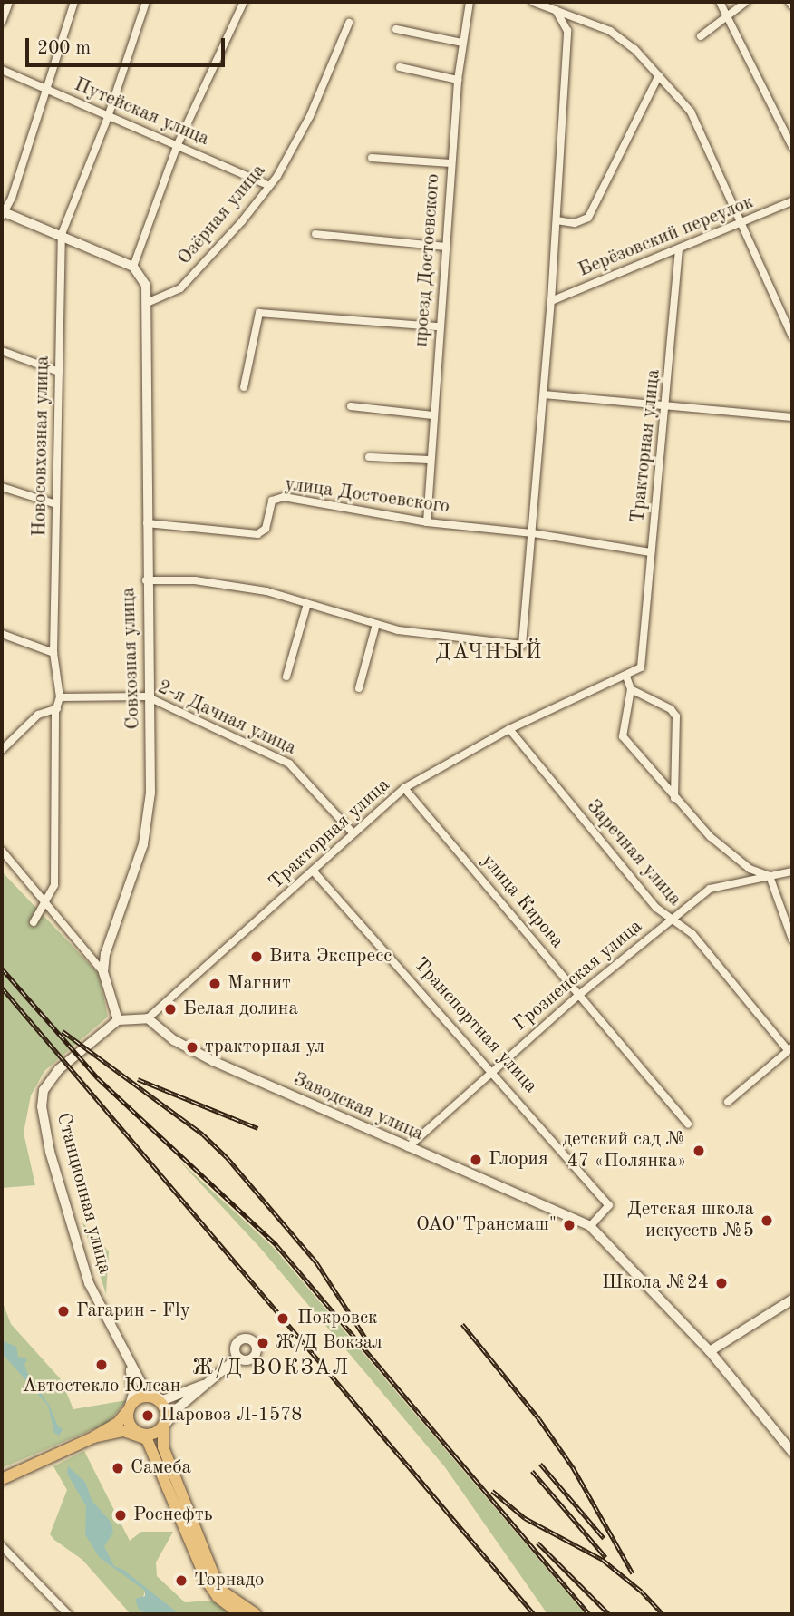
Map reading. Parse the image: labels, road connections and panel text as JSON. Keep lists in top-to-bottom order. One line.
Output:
{"streets":{"street":["Путейская улица","Озёрная улица","Берёзовский переулок","проезд Достоевского","Новосовхозная улица","Тракторная улица","улица Достоевского","Совхозная улица","2-я Дачная улица","Заречная улица","улица Кирова","Грозненская улица","Транспортная улица","Заводская улица","Станционная улица"]},"crossings":[["Путейская улица","Озёрная улица"],["Путейская улица","Новосовхозная улица"],["Озёрная улица","Совхозная улица"],["Берёзовский переулок","Тракторная улица"],["проезд Достоевского","улица Достоевского"],["Новосовхозная улица","2-я Дачная улица"],["Тракторная улица","улица Достоевского"],["Тракторная улица","2-я Дачная улица"],["Тракторная улица","Заречная улица"],["Тракторная улица","улица Кирова"],["Тракторная улица","Транспортная улица"],["Тракторная улица","Заводская улица"],["улица Достоевского","Совхозная улица"],["Совхозная улица","2-я Дачная улица"],["Заречная улица","Грозненская улица"],["улица Кирова","Грозненская улица"],["Грозненская улица","Транспортная улица"],["Грозненская улица","Заводская улица"],["Транспортная улица","Заводская улица"]],"districts":["ДАЧНЫЙ","Ж/Д ВОКЗАЛ"],"places":["Вита Экспресс","Магнит","Белая долина","тракторная ул","детский сад № 47 «Полянка»","Глория","Детская школа искусств №5","ОАО\"Трансмаш\"","Школа №24","Гагарин - Fly","Покровск","Ж/Д Вокзал","Автостекло Юлсан","Паровоз Л-1578","Самеба","Роснефть","Торнадо"],"scale_bar":"200 m"}
